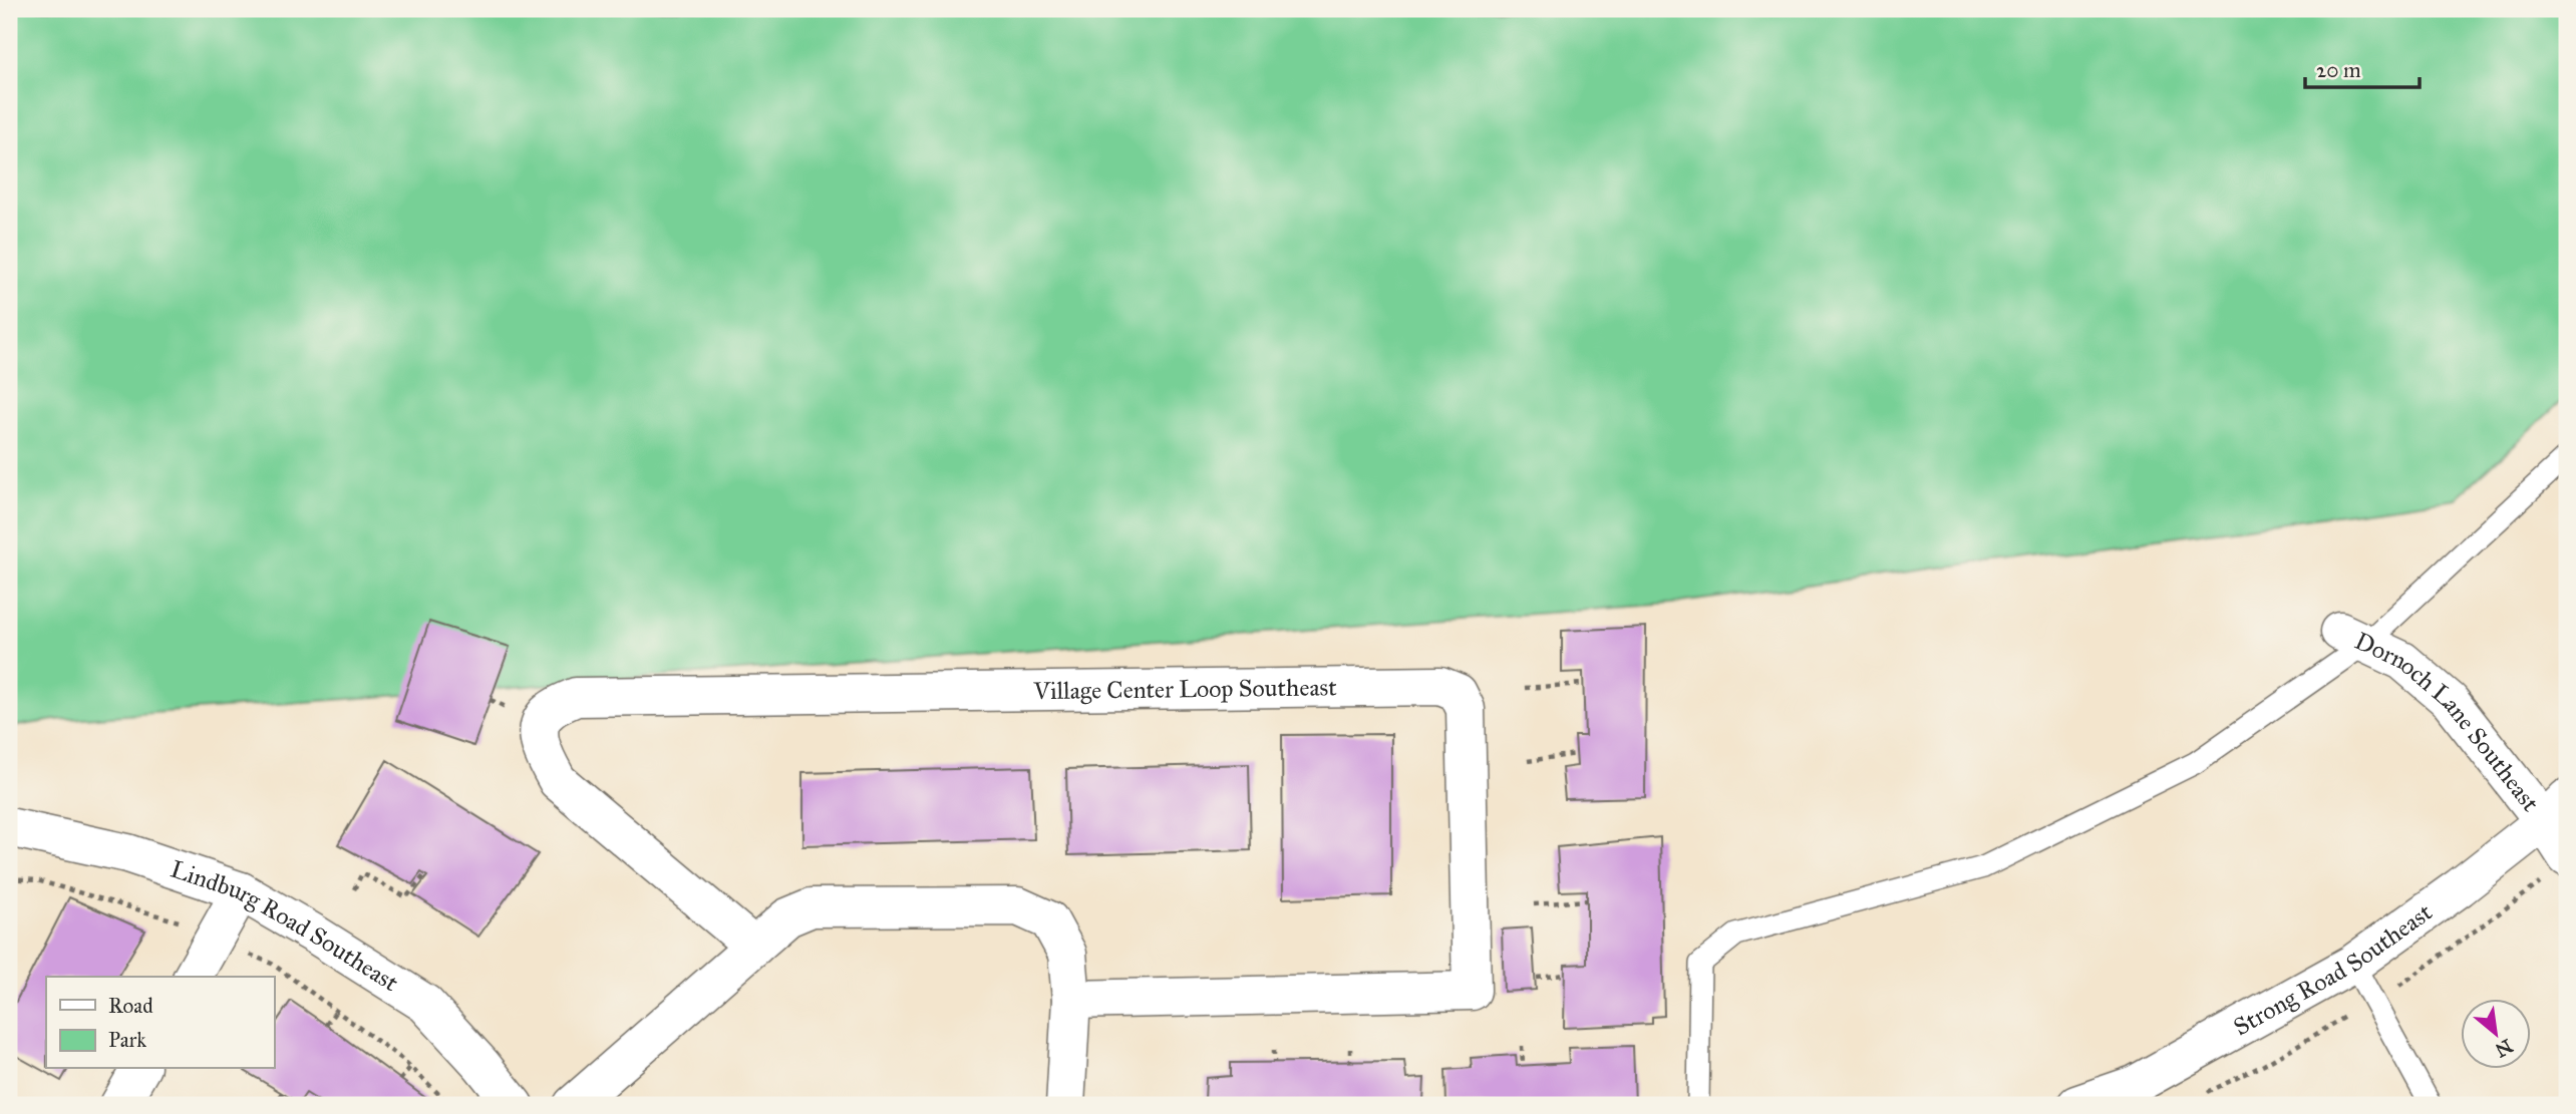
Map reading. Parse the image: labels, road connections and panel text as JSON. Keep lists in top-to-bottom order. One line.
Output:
{"streets":{"street":["Village Center Loop Southeast","Dornoch Lane Southeast","Lindburg Road Southeast","Strong Road Southeast"]},"crossings":[["Dornoch Lane Southeast","Strong Road Southeast"]],"legend":["Road","Park"],"scale_bar":"20 m","north":"bottom right"}
